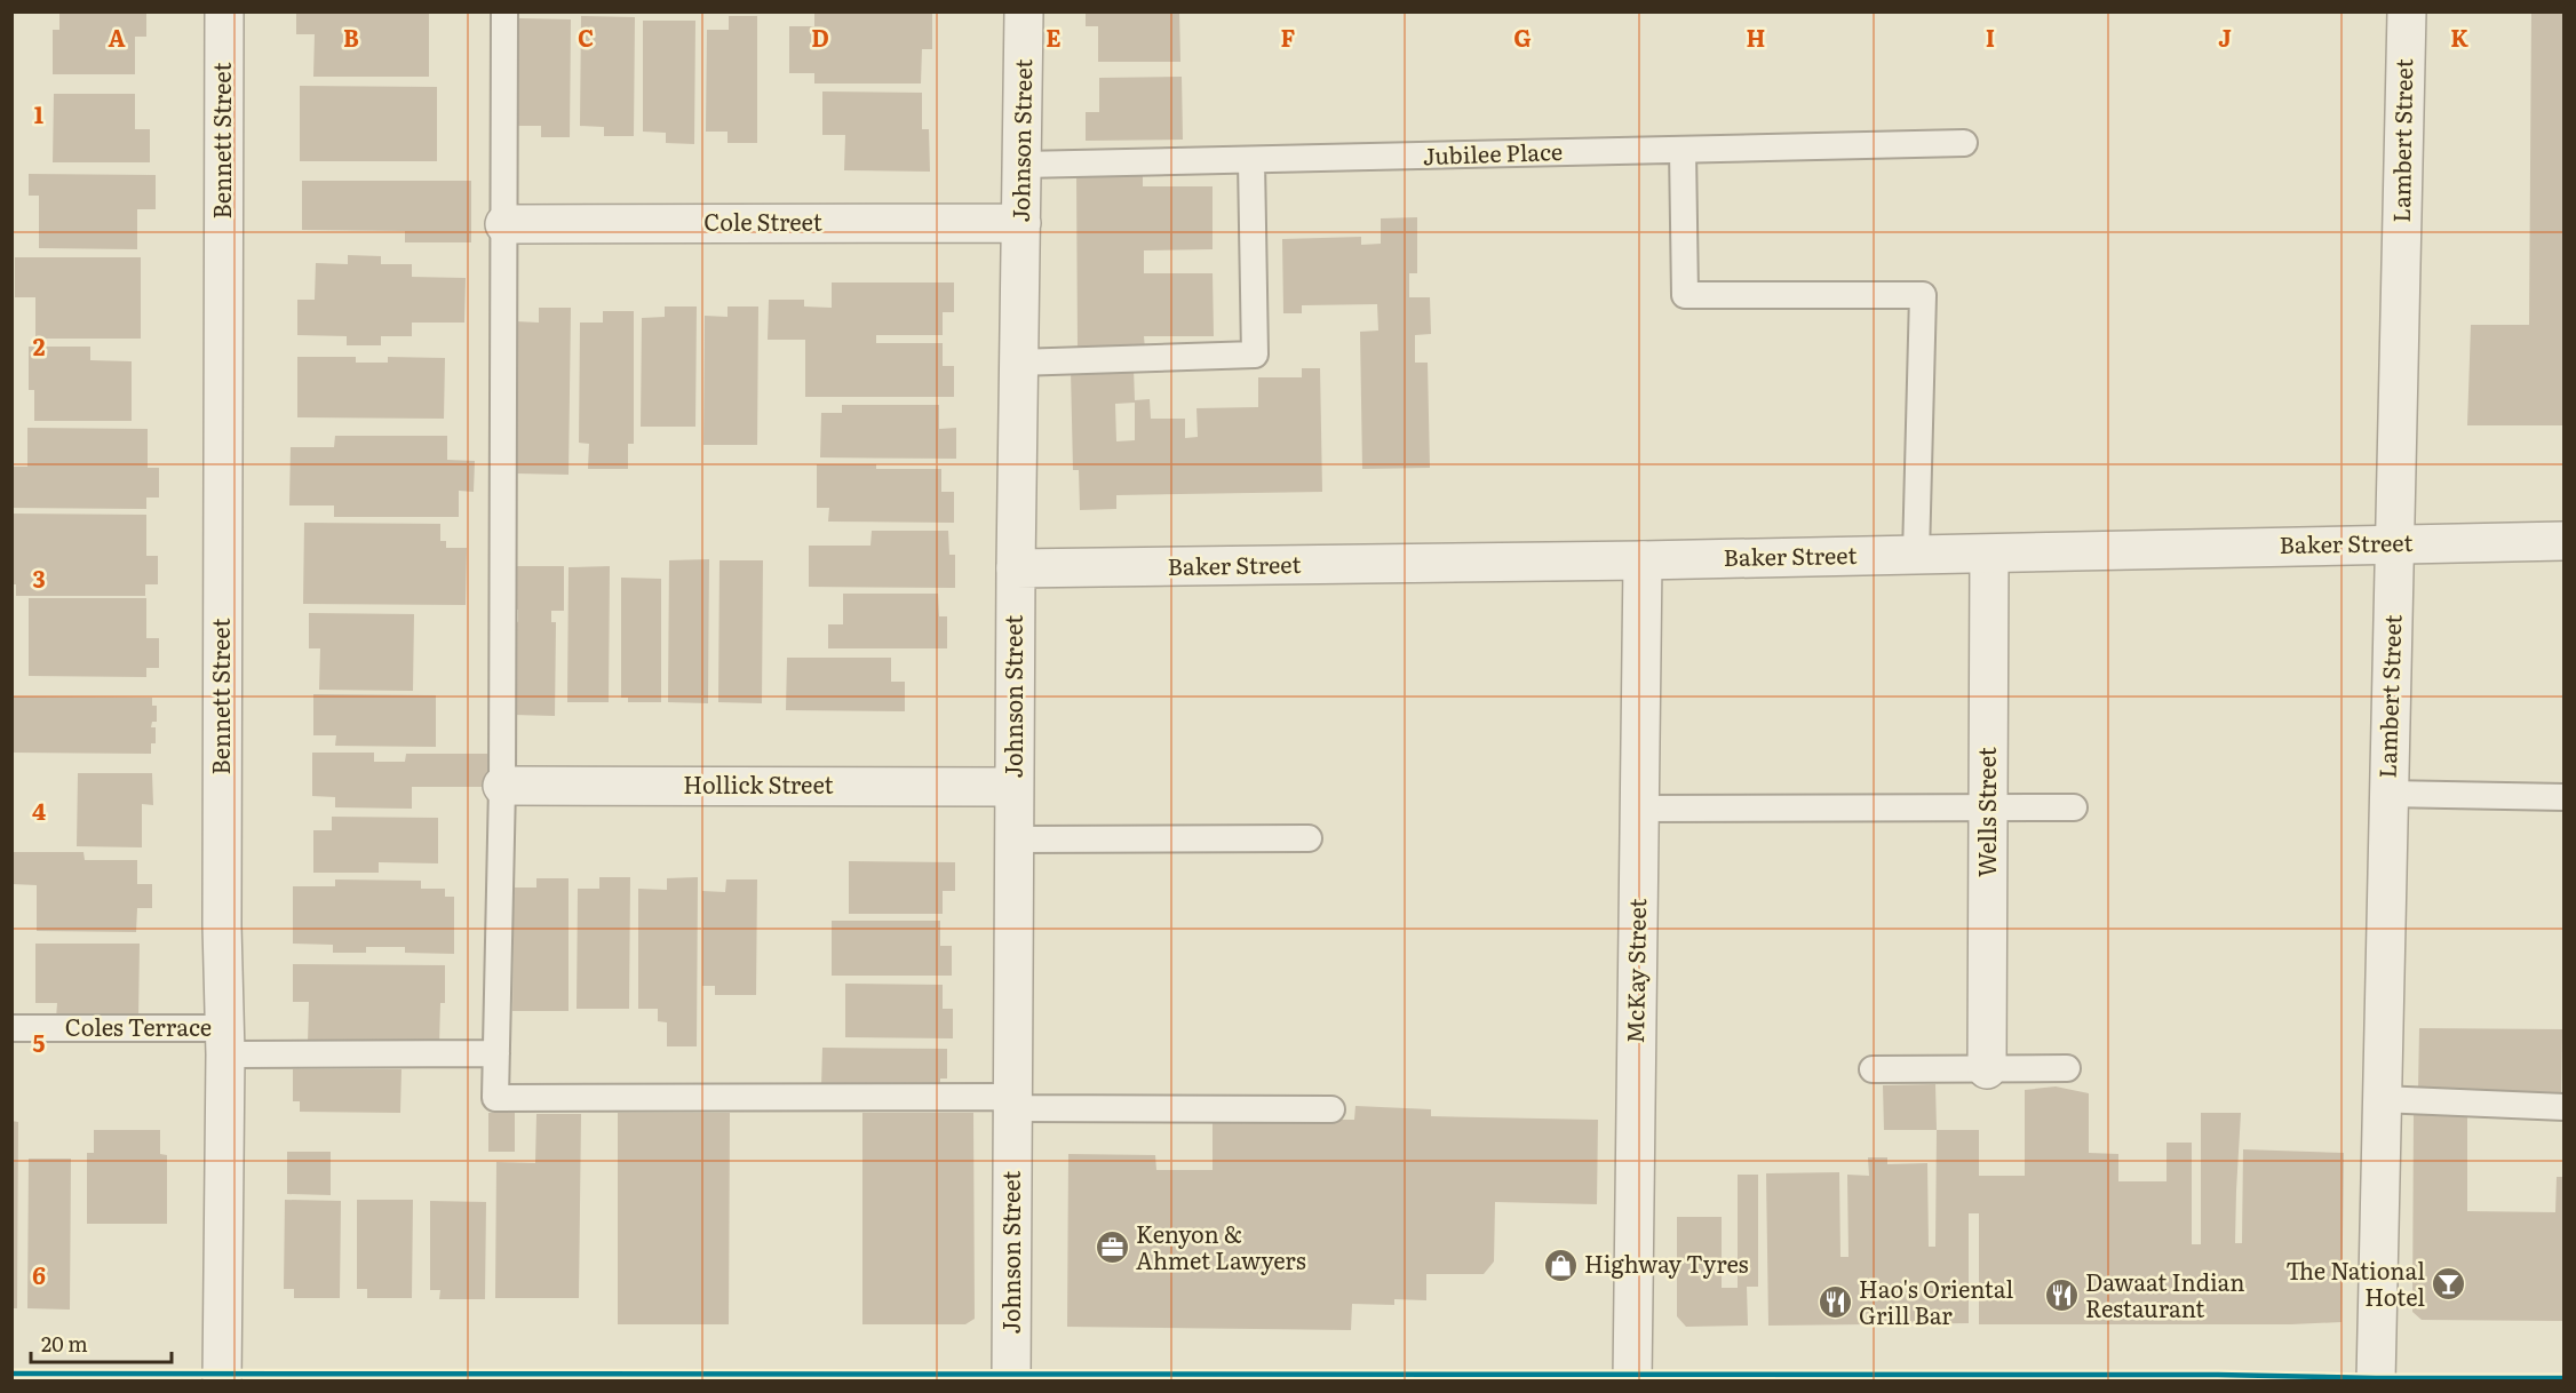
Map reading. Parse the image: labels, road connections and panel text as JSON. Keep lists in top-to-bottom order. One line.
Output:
{"streets":{"street":["Bennett Street","Johnson Street","Lambert Street","Cole Street","Baker Street","Hollick Street","Wells Street","McKay Street"],"lane":["Jubilee Place","Coles Terrace"]},"crossings":[["Bennett Street","Coles Terrace"],["Johnson Street","Jubilee Place"],["Johnson Street","Cole Street"],["Johnson Street","Baker Street"],["Johnson Street","Hollick Street"],["Lambert Street","Baker Street"],["Baker Street","Wells Street"],["Baker Street","McKay Street"]],"places":{"office":["Kenyon & Ahmet Lawyers"],"shop":["Highway Tyres"],"bar":["The National Hotel"],"restaurant":["Dawaat Indian Restaurant","Hao's Oriental Grill Bar"]},"scale_bar":"20 m","grid":{"columns":["A","B","C","D","E","F","G","H","I","J","K"],"rows":["1","2","3","4","5","6"]}}
